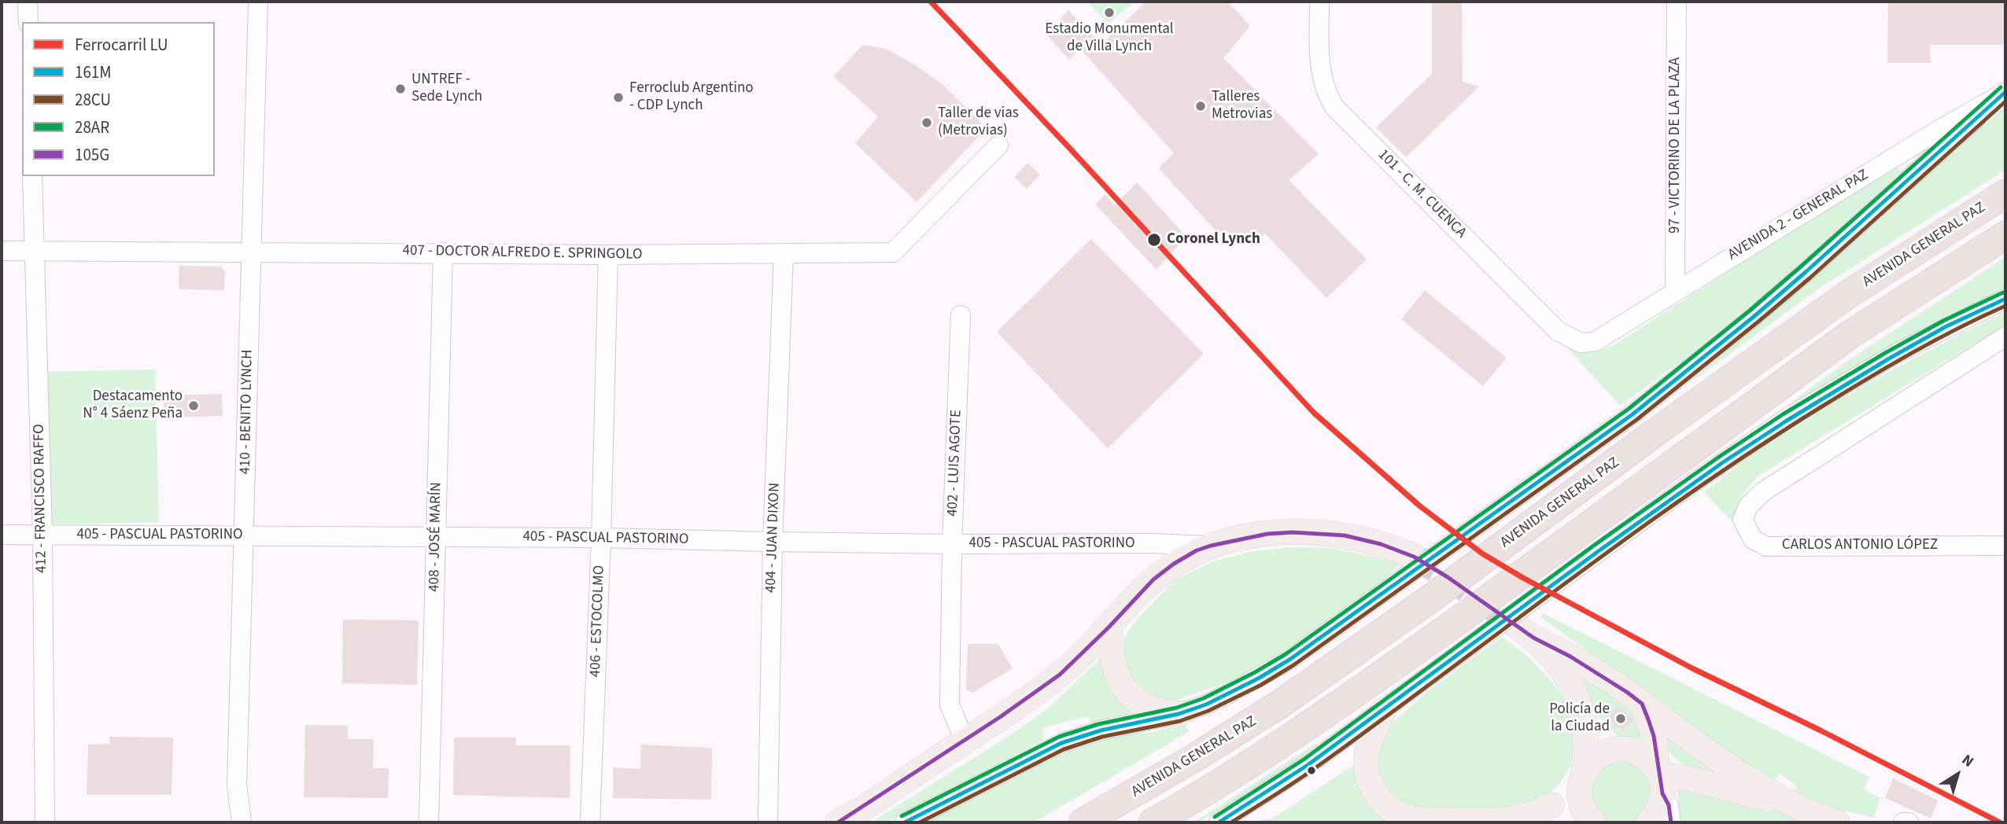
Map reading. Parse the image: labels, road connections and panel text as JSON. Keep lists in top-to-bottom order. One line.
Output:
{"streets":{"highway":["AVENIDA GENERAL PAZ"],"street":["97 - VICTORINO DE LA PLAZA","101 - C. M. CUENCA","AVENIDA 2 - GENERAL PAZ","407 - DOCTOR ALFREDO E. SPRINGOLO","410 - BENITO LYNCH","402 - LUIS AGOTE","412 - FRANCISCO RAFFO","405 - PASCUAL PASTORINO","408 - JOSÉ MARÍN","404 - JUAN DIXON","CARLOS ANTONIO LÓPEZ","406 - ESTOCOLMO"]},"crossings":[["97 - VICTORINO DE LA PLAZA","AVENIDA 2 - GENERAL PAZ"],["101 - C. M. CUENCA","AVENIDA 2 - GENERAL PAZ"],["AVENIDA 2 - GENERAL PAZ","AVENIDA GENERAL PAZ"],["407 - DOCTOR ALFREDO E. SPRINGOLO","410 - BENITO LYNCH"],["407 - DOCTOR ALFREDO E. SPRINGOLO","412 - FRANCISCO RAFFO"],["407 - DOCTOR ALFREDO E. SPRINGOLO","408 - JOSÉ MARÍN"],["407 - DOCTOR ALFREDO E. SPRINGOLO","404 - JUAN DIXON"],["407 - DOCTOR ALFREDO E. SPRINGOLO","406 - ESTOCOLMO"],["410 - BENITO LYNCH","405 - PASCUAL PASTORINO"],["402 - LUIS AGOTE","405 - PASCUAL PASTORINO"],["412 - FRANCISCO RAFFO","405 - PASCUAL PASTORINO"],["405 - PASCUAL PASTORINO","408 - JOSÉ MARÍN"],["405 - PASCUAL PASTORINO","404 - JUAN DIXON"],["405 - PASCUAL PASTORINO","406 - ESTOCOLMO"]],"places":["Estadio Monumental de Villa Lynch","UNTREF - Sede Lynch","Ferroclub Argentino - CDP Lynch","Talleres Metrovias","Taller de vias (Metrovias)","Coronel Lynch","Destacamento N° 4 Sáenz Peña","Policía de la Ciudad"],"lines":["rail line LU","transit line 28AR","transit line 161M","transit line 28CU","transit line 105G"],"legend":["Ferrocarril LU","161M","28CU","28AR","105G"],"north":"top right"}
